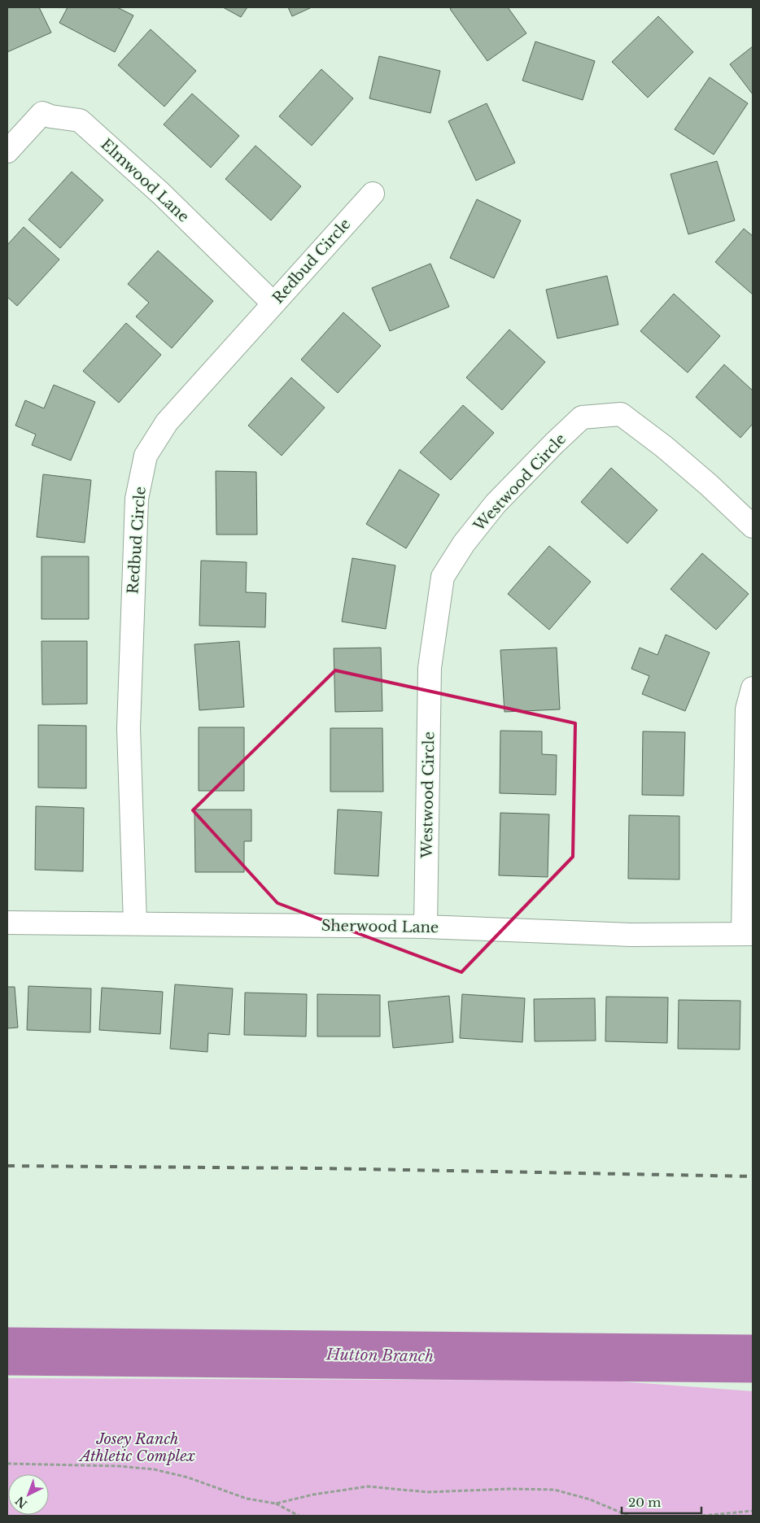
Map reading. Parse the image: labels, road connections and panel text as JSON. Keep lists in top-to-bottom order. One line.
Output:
{"streets":{"street":["Elmwood Lane","Redbud Circle","Westwood Circle","Sherwood Lane"]},"crossings":[["Elmwood Lane","Redbud Circle"],["Redbud Circle","Sherwood Lane"],["Westwood Circle","Sherwood Lane"]],"water":["Hutton Branch"],"parks":["Josey Ranch Athletic Complex"],"scale_bar":"20 m","north":"bottom left"}
